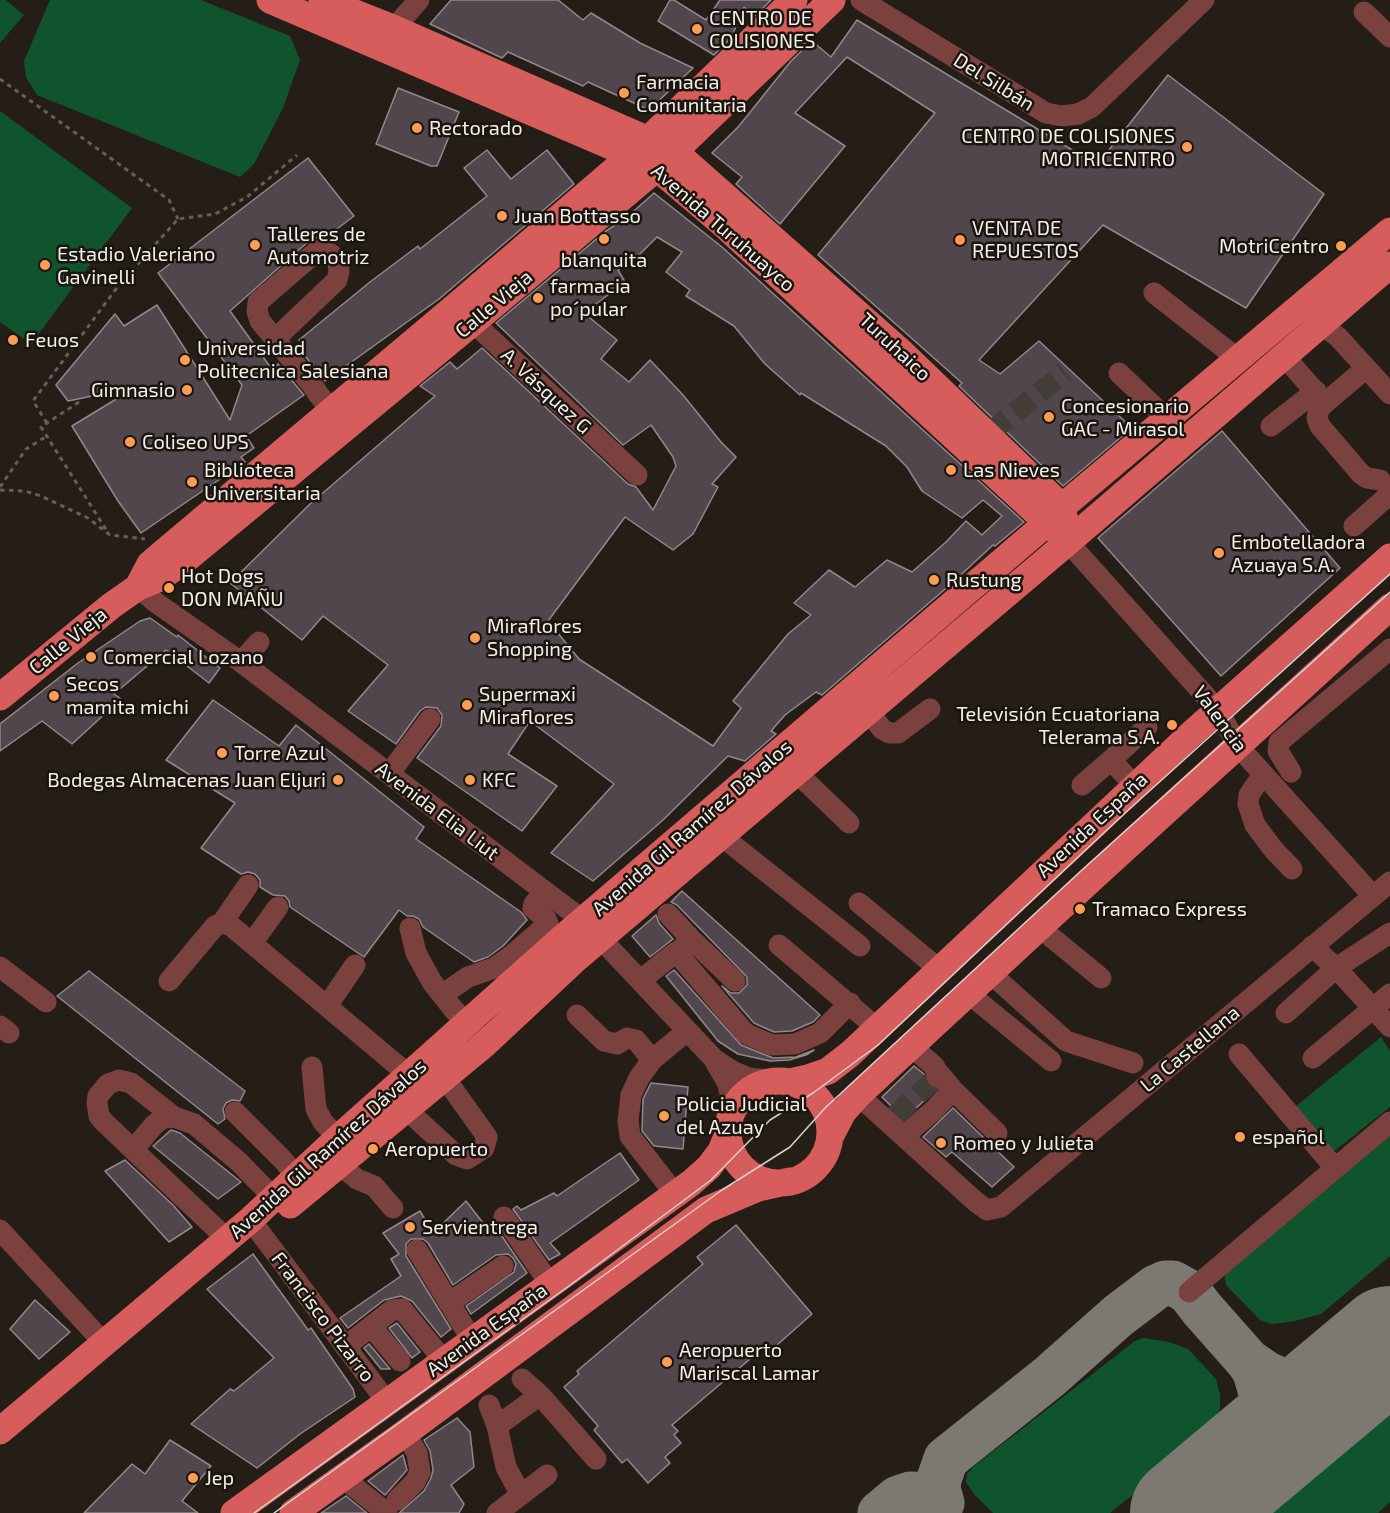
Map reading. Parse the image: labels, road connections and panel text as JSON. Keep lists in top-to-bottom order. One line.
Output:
{"streets":{"main road":["Avenida Turuhuayco","Calle Vieja","Turuhaico","Avenida España","Avenida Gil Ramírez Dávalos"],"street":["Del Silbán","A. Vásquez G","Valencia","Avenida Elia Liut","La Castellana","Francisco Pizarro"]},"crossings":[["Avenida Turuhuayco","Calle Vieja"],["Avenida Turuhuayco","Turuhaico"],["Avenida Turuhuayco","Avenida Gil Ramírez Dávalos"],["Calle Vieja","A. Vásquez G"],["Calle Vieja","Avenida Elia Liut"],["Turuhaico","Valencia"],["Turuhaico","Avenida Gil Ramírez Dávalos"],["Valencia","Avenida España"],["Valencia","Avenida Gil Ramírez Dávalos"],["Valencia","La Castellana"],["Avenida Elia Liut","Avenida España"],["Avenida Elia Liut","Avenida Gil Ramírez Dávalos"],["Avenida España","Francisco Pizarro"],["Avenida Gil Ramírez Dávalos","Francisco Pizarro"]],"places":["CENTRO DE COLISIONES","Farmacia Comunitaria","Rectorado","CENTRO DE COLISIONES MOTRICENTRO","Juan Bottasso","blanquita","VENTA DE REPUESTOS","Talleres de Automotriz","MotriCentro","Estadio Valeriano Gavinelli","farmacia po´pular","Feuos","Universidad Politecnica Salesiana","Gimnasio","Concesionario GAC - Mirasol","Coliseo UPS","Las Nieves","Biblioteca Universitaria","Embotelladora Azuaya S.A.","Rustung","Hot Dogs DON MAÑU","Miraflores Shopping","Comercial Lozano","Secos mamita michi","Supermaxi Miraflores","Televisión Ecuatoriana Telerama S.A.","Torre Azul","Bodegas Almacenas Juan Eljuri","KFC","Tramaco Express","Policia Judicial del Azuay","español","Romeo y Julieta","Aeropuerto","Servientrega","Aeropuerto Mariscal Lamar","Jep"]}
